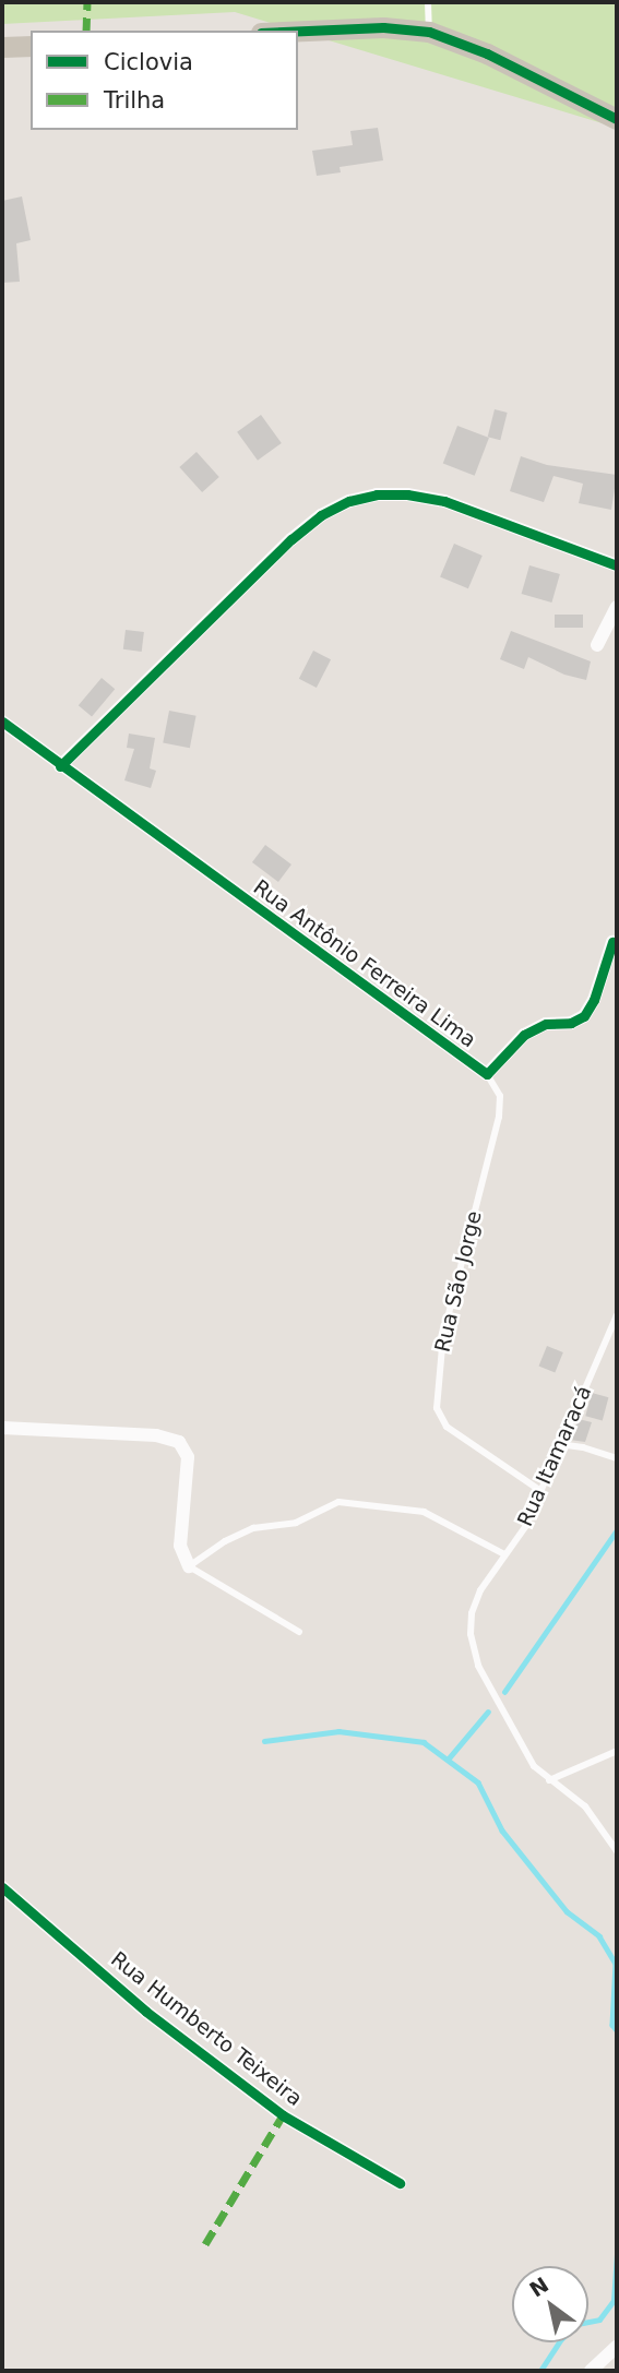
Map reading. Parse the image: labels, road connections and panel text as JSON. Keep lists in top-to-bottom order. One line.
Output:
{"streets":{"street":["Rua Antônio Ferreira Lima","Rua Humberto Teixeira"],"lane":["Rua São Jorge","Rua Itamaracá"]},"crossings":[["Rua Antônio Ferreira Lima","Rua São Jorge"],["Rua São Jorge","Rua Itamaracá"]],"legend":["Ciclovia","Trilha"],"north":"top left"}
